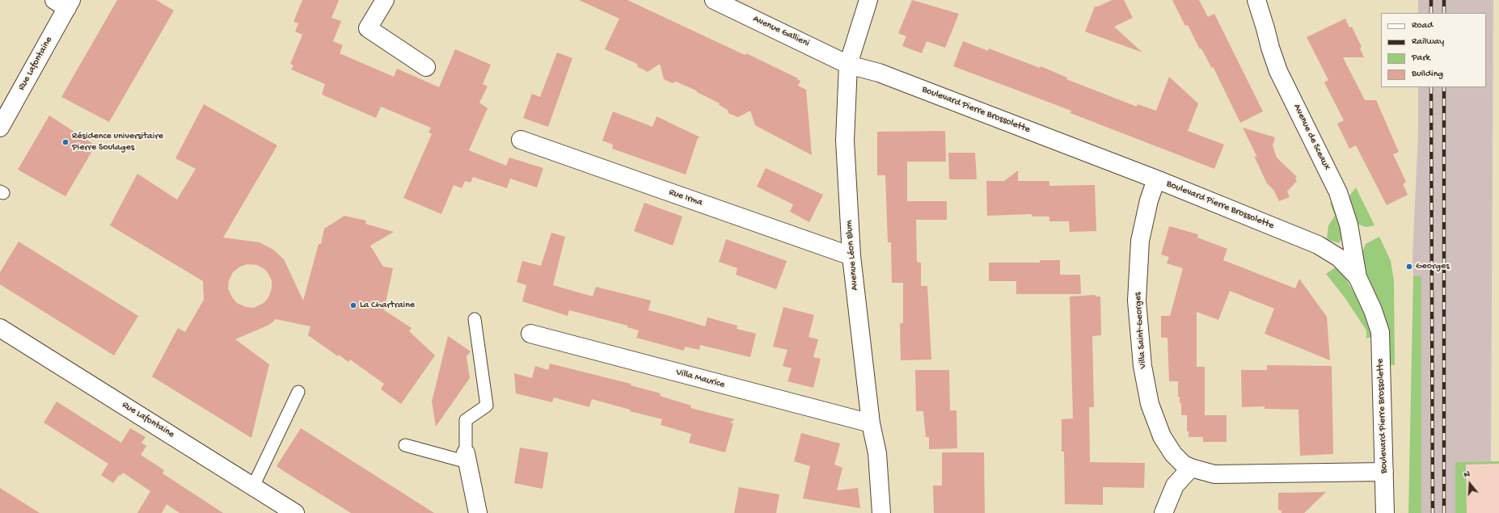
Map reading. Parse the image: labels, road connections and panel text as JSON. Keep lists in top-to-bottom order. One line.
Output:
{"streets":{"street":["Avenue Gallieni","Rue Lafontaine","Boulevard Pierre Brossolette","Avenue de Sceaux","Rue Irma","Avenue Léon Blum","Villa Saint-Georges","Villa Maurice"]},"crossings":[["Avenue Gallieni","Boulevard Pierre Brossolette"],["Avenue Gallieni","Avenue Léon Blum"],["Boulevard Pierre Brossolette","Avenue de Sceaux"],["Boulevard Pierre Brossolette","Avenue Léon Blum"],["Boulevard Pierre Brossolette","Villa Saint-Georges"],["Rue Irma","Avenue Léon Blum"],["Avenue Léon Blum","Villa Maurice"]],"places":["Résidence universitaire Pierre Soulages","Georges","La Chartraine"],"legend":["Road","Railway","Park","Building"],"north":"top"}
